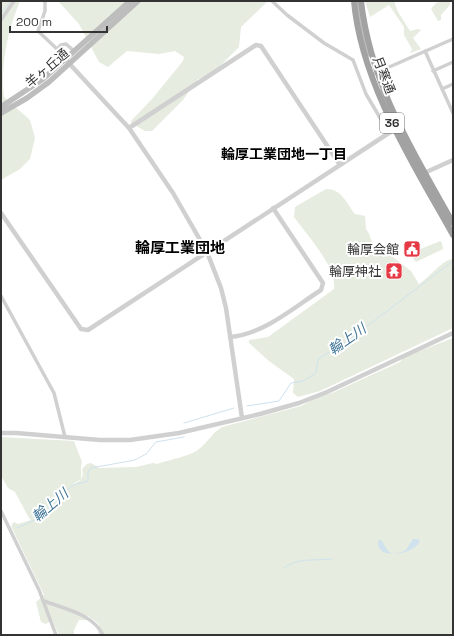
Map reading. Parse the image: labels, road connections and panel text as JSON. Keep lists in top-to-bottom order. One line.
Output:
{"streets":{"highway":["月寒通","36"],"main road":["羊ヶ丘通"]},"districts":["輪厚工業団地一丁目","輪厚工業団地"],"water":["輪上川"],"places":{"public building":["輪厚会館"],"temple":["輪厚神社"]},"scale_bar":"200 m"}
